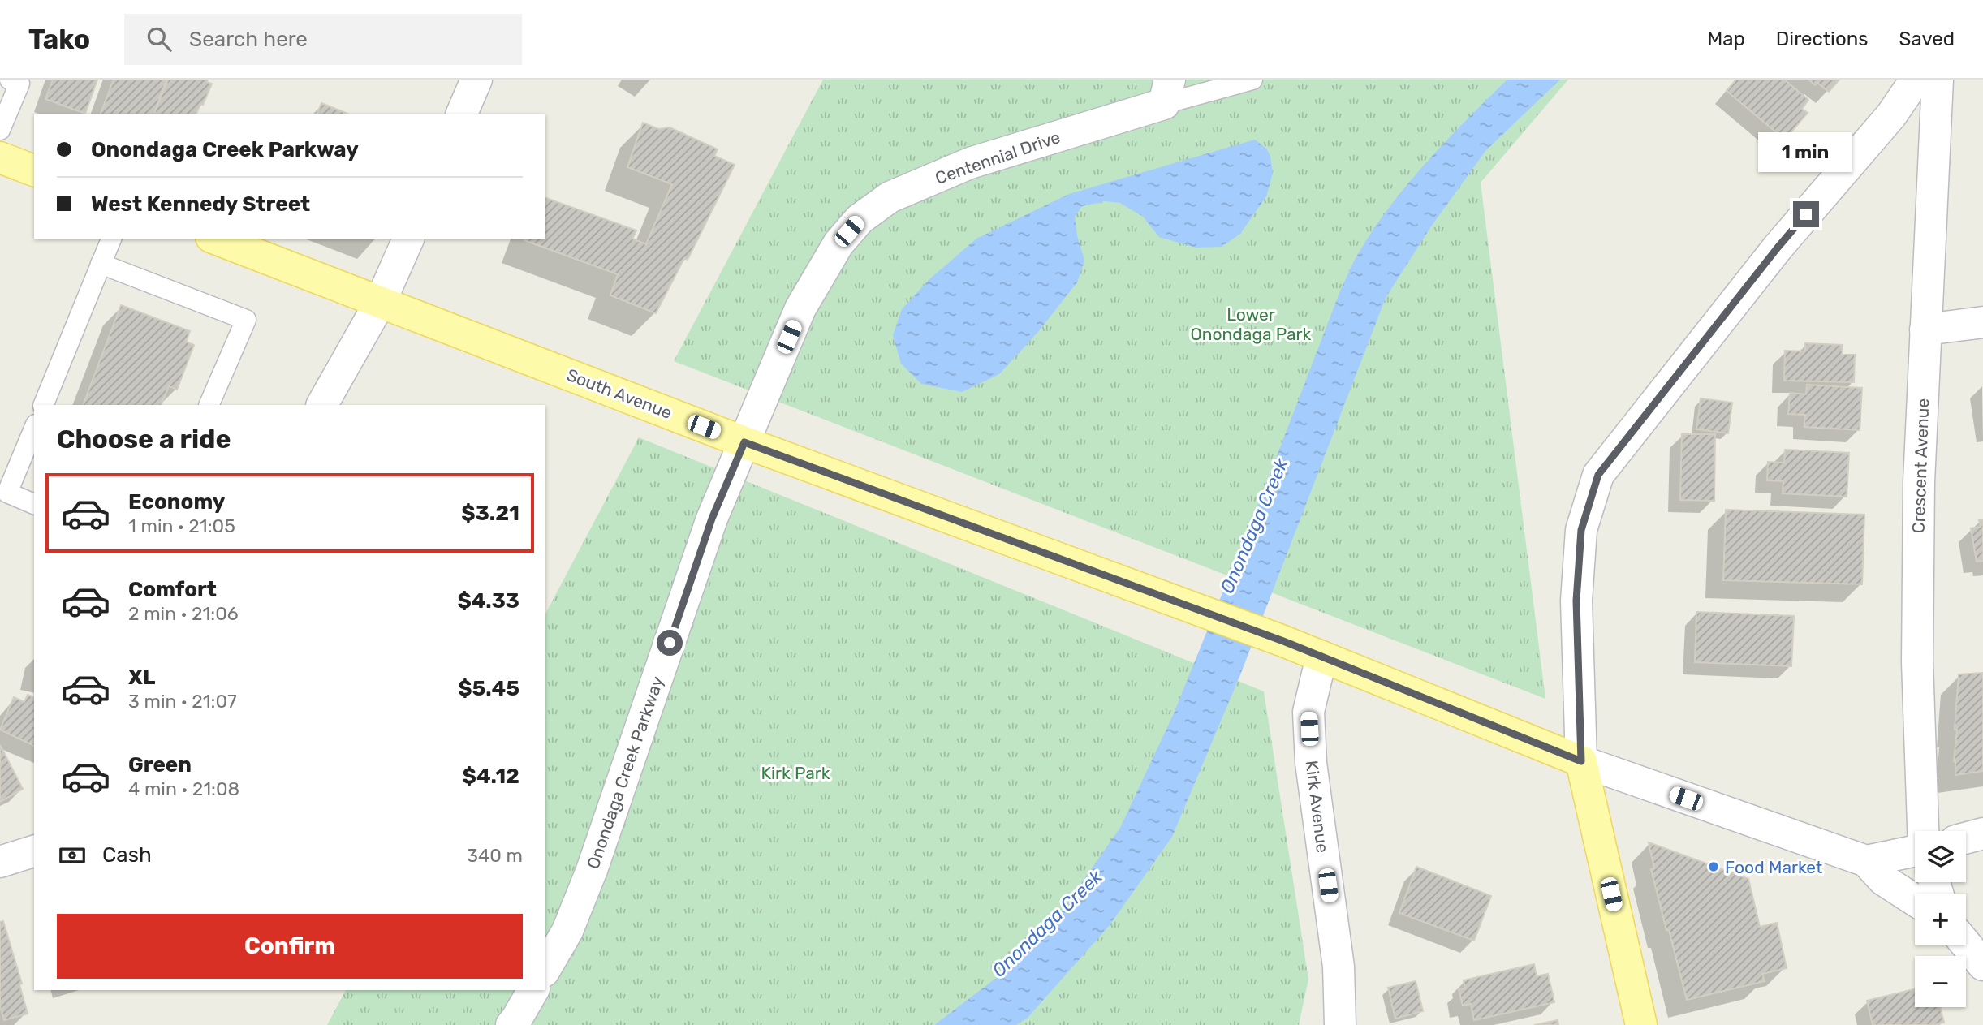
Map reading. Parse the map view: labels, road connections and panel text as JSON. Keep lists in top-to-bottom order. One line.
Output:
{"streets":{"main road":["South Avenue"],"street":["Centennial Drive","Crescent Avenue","Onondaga Creek Parkway","Kirk Avenue"]},"crossings":[["Centennial Drive","South Avenue"],["Centennial Drive","Onondaga Creek Parkway"],["South Avenue","Onondaga Creek Parkway"],["South Avenue","Kirk Avenue"]],"water":["Onondaga Creek"],"parks":["Lower Onondaga Park","Kirk Park"],"places":["Food Market"],"page":{"header":"Tako","search":"Search here","nav":["Map","Directions","Saved"],"banner":["Onondaga Creek Parkway","West Kennedy Street"],"bubble":"1 min","heading":"Choose a ride","list":[{"name":"Economy","note":"1 min · 21:05","value":"$3.21"},{"name":"Comfort","note":"2 min · 21:06","value":"$4.33"},{"name":"XL","note":"3 min · 21:07","value":"$5.45"},{"name":"Green","note":"4 min · 21:08","value":"$4.12"}],"pay":["Cash","340 m"],"map_buttons":["+","−"],"buttons":"Confirm"}}
